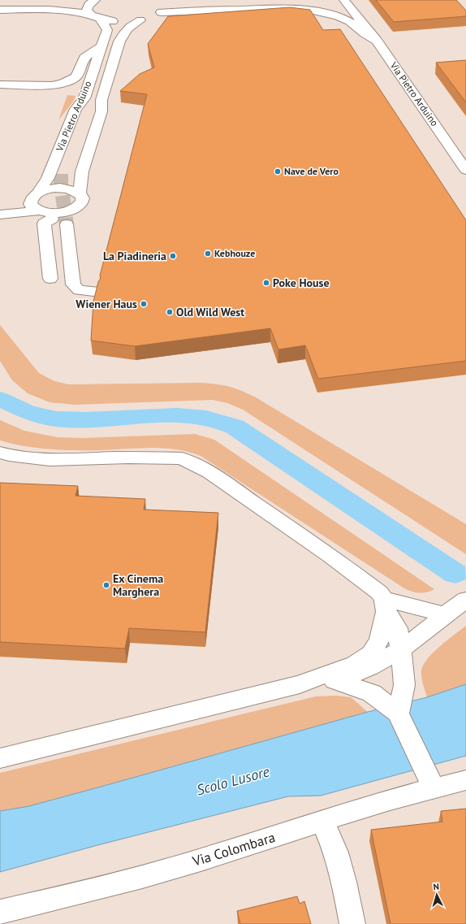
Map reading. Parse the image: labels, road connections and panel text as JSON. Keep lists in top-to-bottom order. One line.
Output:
{"streets":{"street":["Via Pietro Arduino","Via Colombara"]},"water":["Scolo Lusore"],"places":["Nave de Vero","Kebhouze","La Piadineria","Poke House","Wiener Haus","Old Wild West","Ex Cinema Marghera"],"north":"top"}
